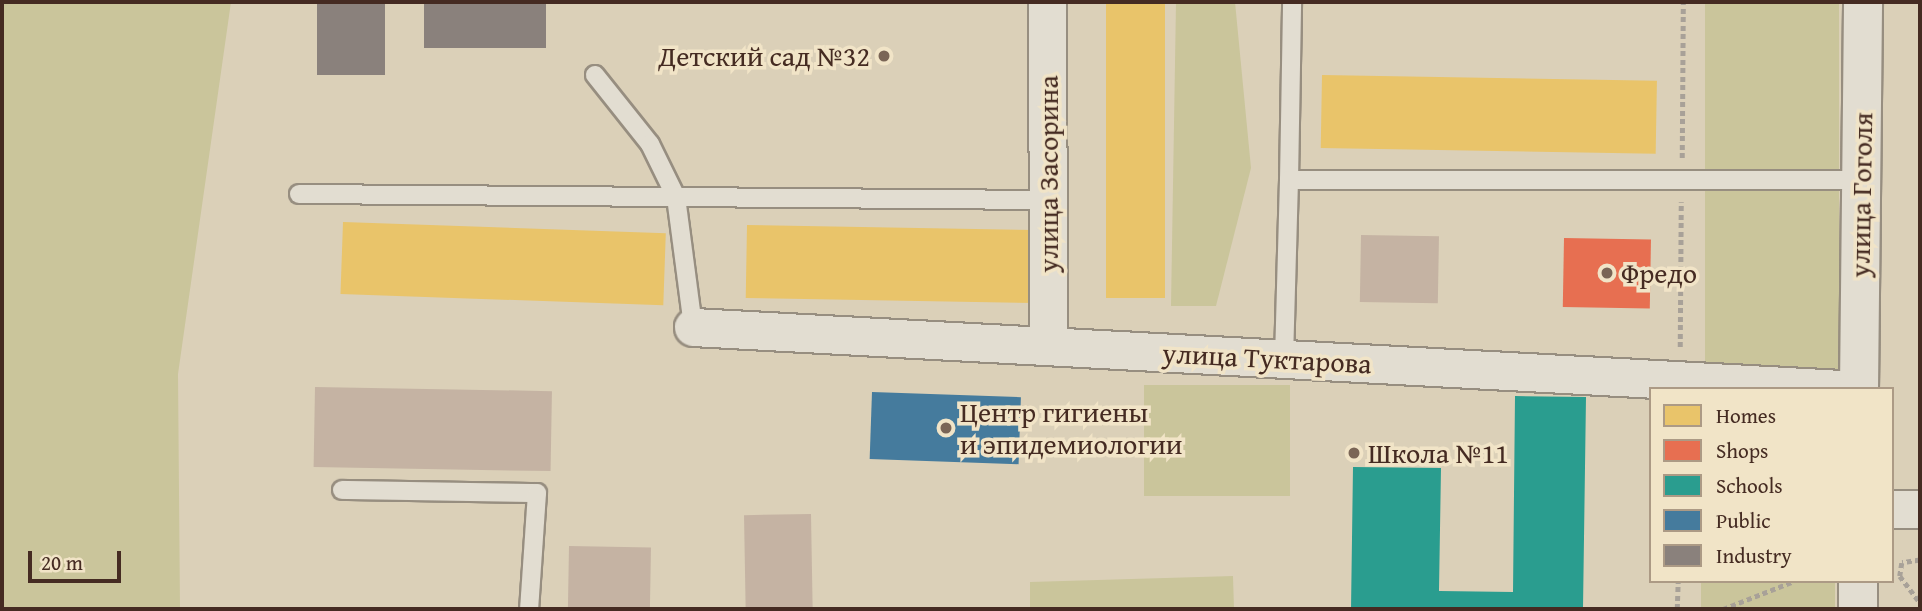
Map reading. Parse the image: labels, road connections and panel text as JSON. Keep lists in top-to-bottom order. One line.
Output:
{"streets":{"main road":["улица Гоголя"],"street":["улица Засорина","улица Туктарова"]},"crossings":[["улица Засорина","улица Туктарова"]],"places":["Детский сад №32","Фредо","Центр гигиены и эпидемиологии","Школа №11"],"legend":["Homes","Shops","Schools","Public","Industry"],"scale_bar":"20 m"}
